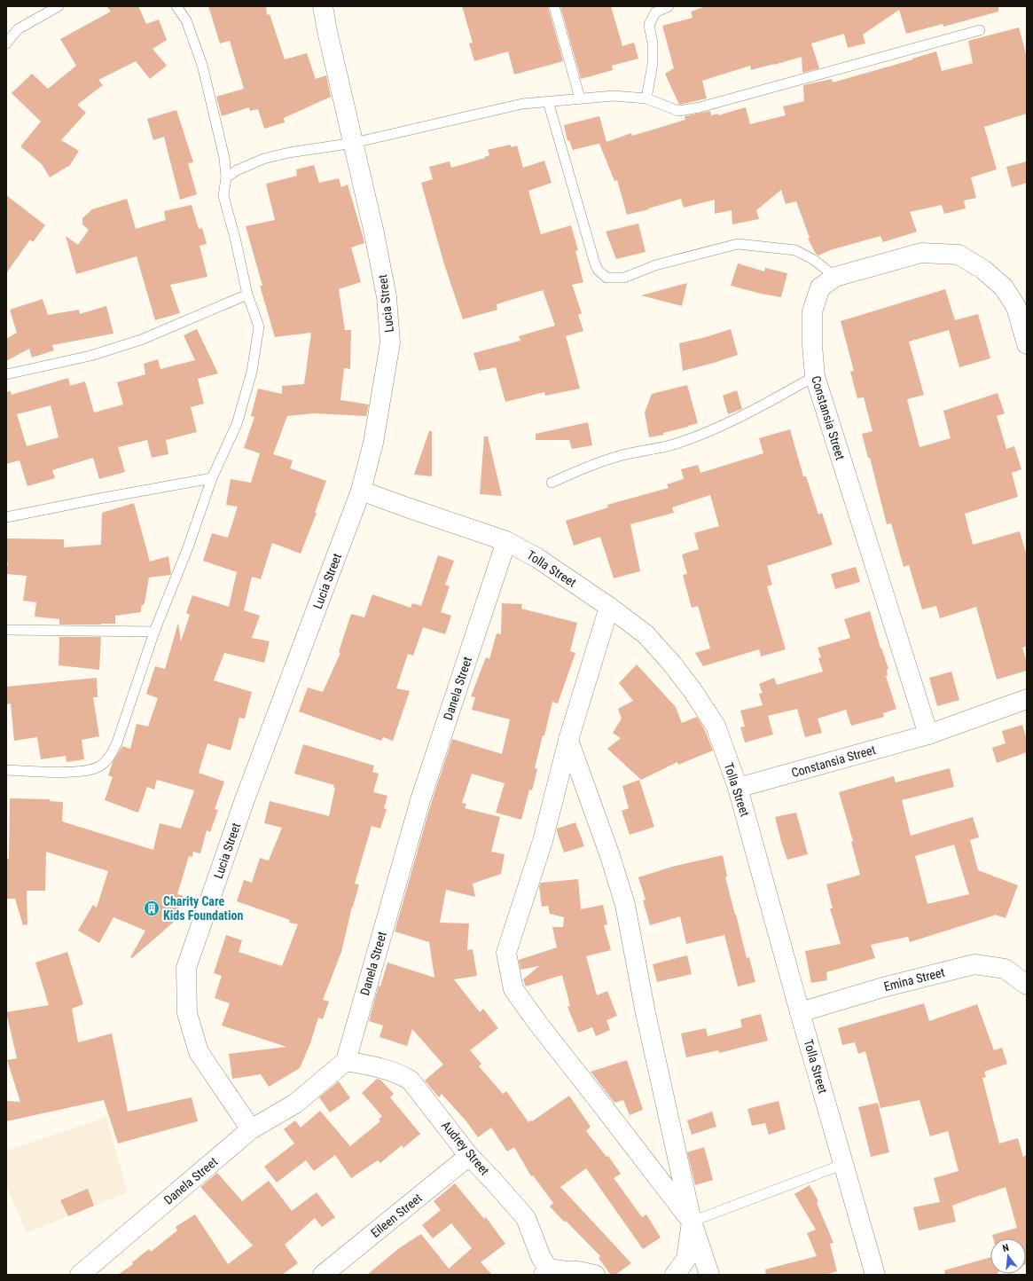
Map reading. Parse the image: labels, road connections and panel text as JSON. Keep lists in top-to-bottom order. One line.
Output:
{"streets":{"street":["Lucia Street","Constansia Street","Tolla Street","Danela Street","Emina Street","Audrey Street","Eileen Street"]},"crossings":[["Lucia Street","Tolla Street"],["Lucia Street","Danela Street"],["Constansia Street","Tolla Street"],["Tolla Street","Danela Street"],["Tolla Street","Emina Street"],["Danela Street","Audrey Street"],["Audrey Street","Eileen Street"]],"places":{"building":["Charity Care Kids Foundation"]},"north":"top"}
